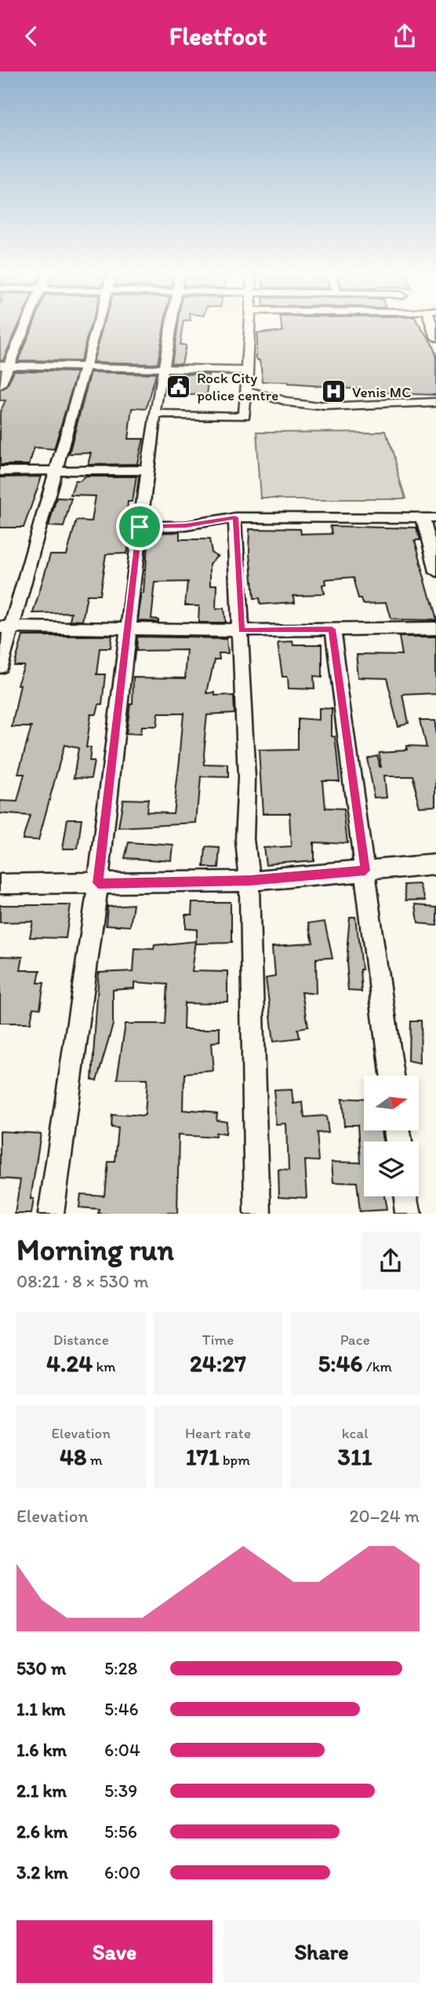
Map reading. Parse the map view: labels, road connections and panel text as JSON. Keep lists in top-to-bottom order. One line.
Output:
{"places":{"public building":["Rock City police centre"],"hospital":["Venis MC"]},"north":"right","page":{"header":"Fleetfoot","heading":["Morning run","08:21 · 8 × 530 m"],"stats":[["Distance","4.24 km"],["Time","24:27"],["Pace","5:46 /km"],["Elevation","48 m"],["Heart rate","171 bpm"],["kcal","311"]],"chart":["Elevation","20–24 m"],"list":[{"name":"530 m","note":"5:28"},{"name":"1.1 km","note":"5:46"},{"name":"1.6 km","note":"6:04"},{"name":"2.1 km","note":"5:39"},{"name":"2.6 km","note":"5:56"},{"name":"3.2 km","note":"6:00"}],"buttons":["Save","Share"]}}
